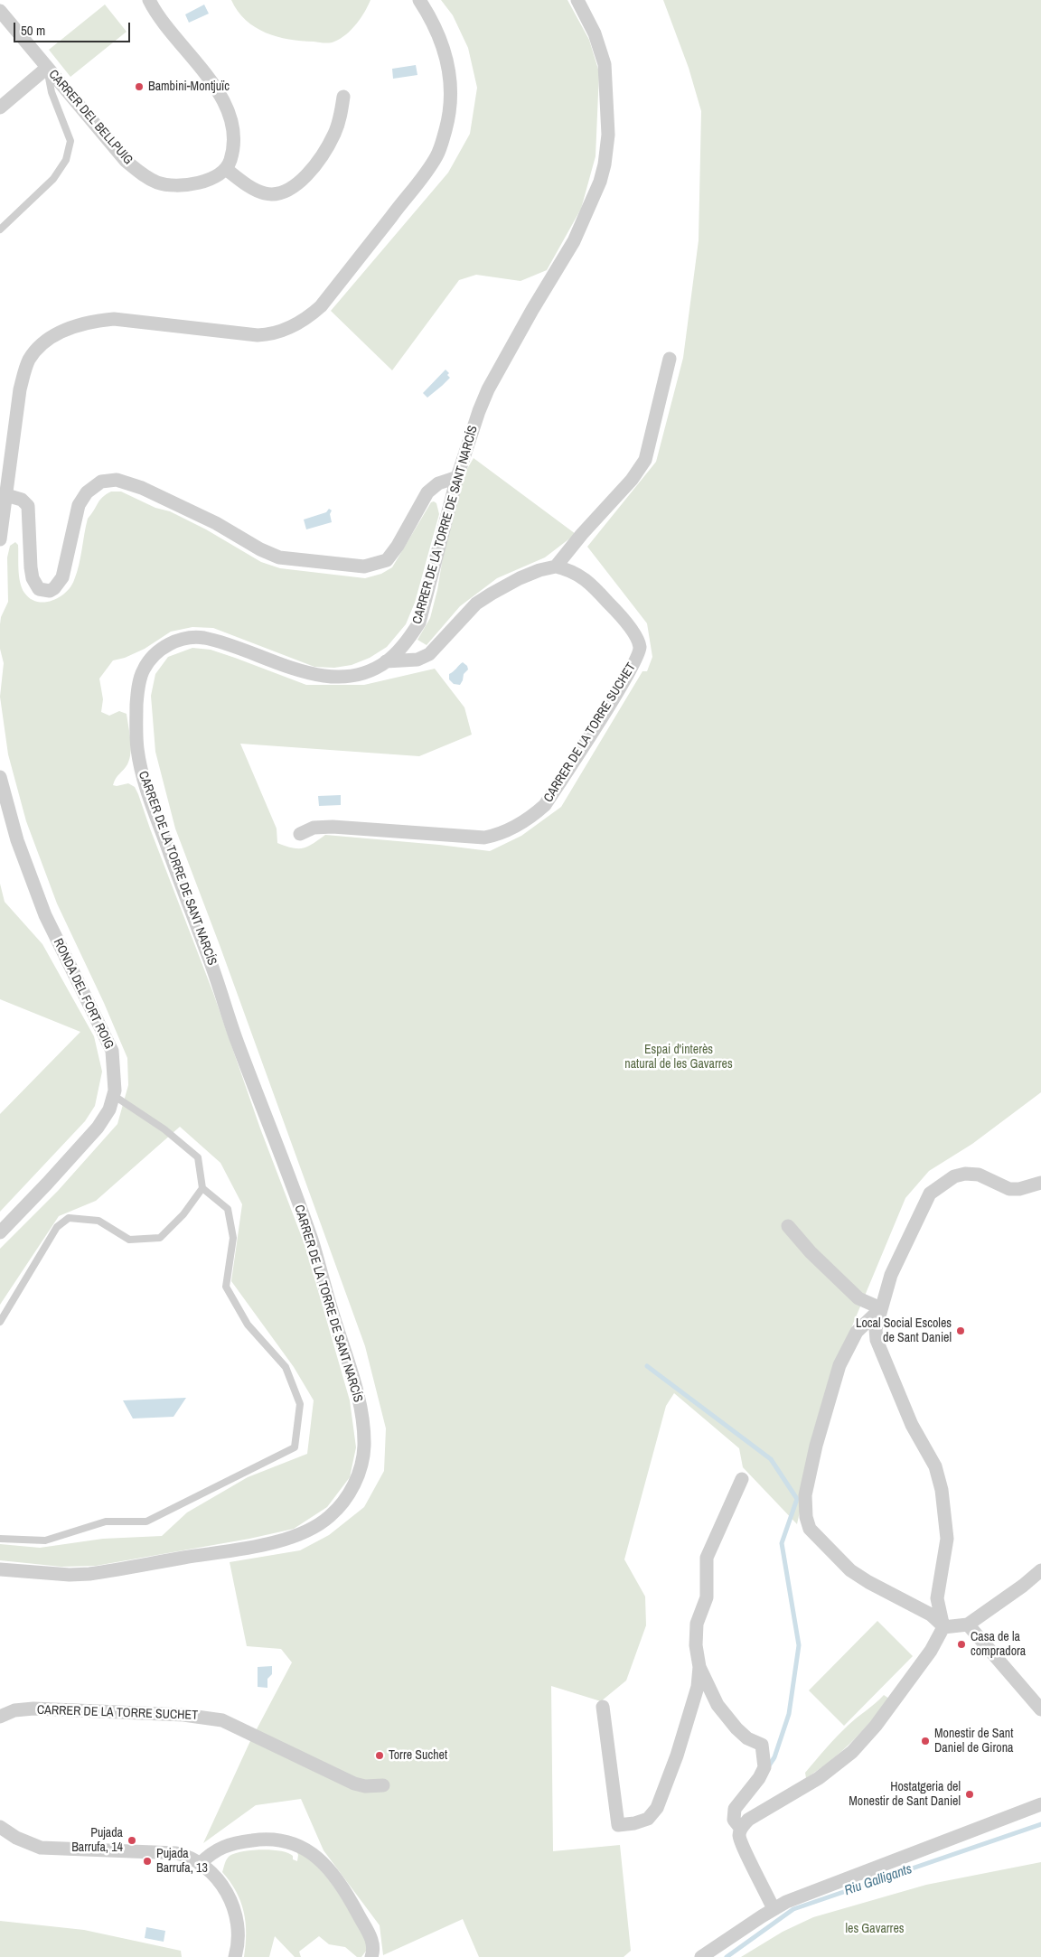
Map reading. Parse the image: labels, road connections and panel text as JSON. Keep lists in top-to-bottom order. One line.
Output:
{"streets":{"street":["CARRER DEL BELLPUIG","CARRER DE LA TORRE DE SANT NARCÍS","CARRER DE LA TORRE SUCHET","RONDA DEL FORT ROIG"]},"water":["Riu Galligants"],"parks":["Espai d'interès natural de les Gavarres","les Gavarres"],"places":["Bambini-Montjuïc","Local Social Escoles de Sant Daniel","Casa de la compradora","Monestir de Sant Daniel de Girona","Torre Suchet","Hostatgeria del Monestir de Sant Daniel","Pujada Barrufa, 14","Pujada Barrufa, 13"],"scale_bar":"50 m"}
